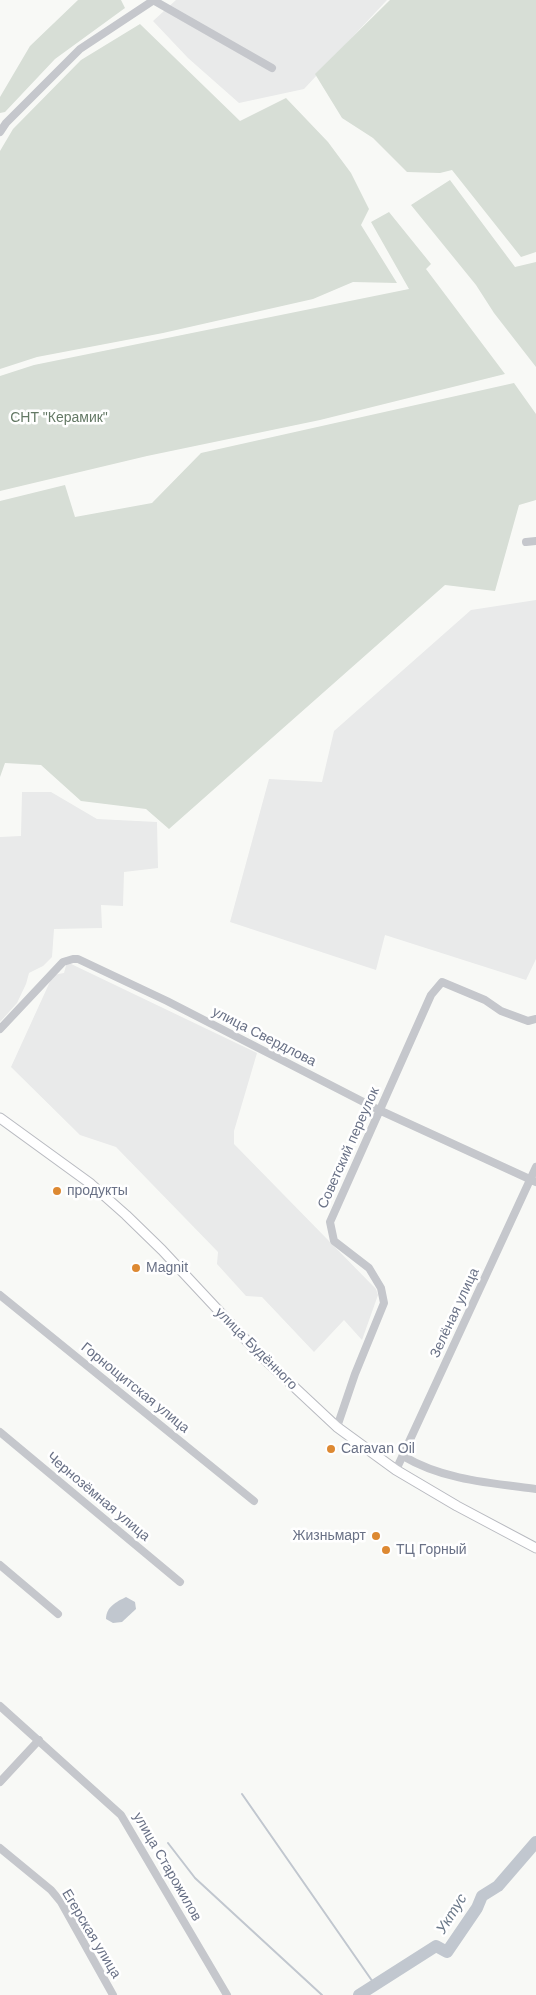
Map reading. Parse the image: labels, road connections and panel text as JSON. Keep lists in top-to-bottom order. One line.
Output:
{"streets":{"main road":["улица Будённого"],"street":["улица Свердлова","Советский переулок","Зелёная улица","Горнощитская улица","Чернозёмная улица","улица Старожилов","Егерская улица"]},"crossings":[["улица Свердлова","Советский переулок"],["улица Свердлова","Зелёная улица"],["Советский переулок","улица Будённого"],["Зелёная улица","улица Будённого"]],"water":["Уктус"],"parks":["СНТ \"Керамик\""],"places":["продукты","Magnit","Caravan Oil","Жизньмарт","ТЦ Горный"]}
